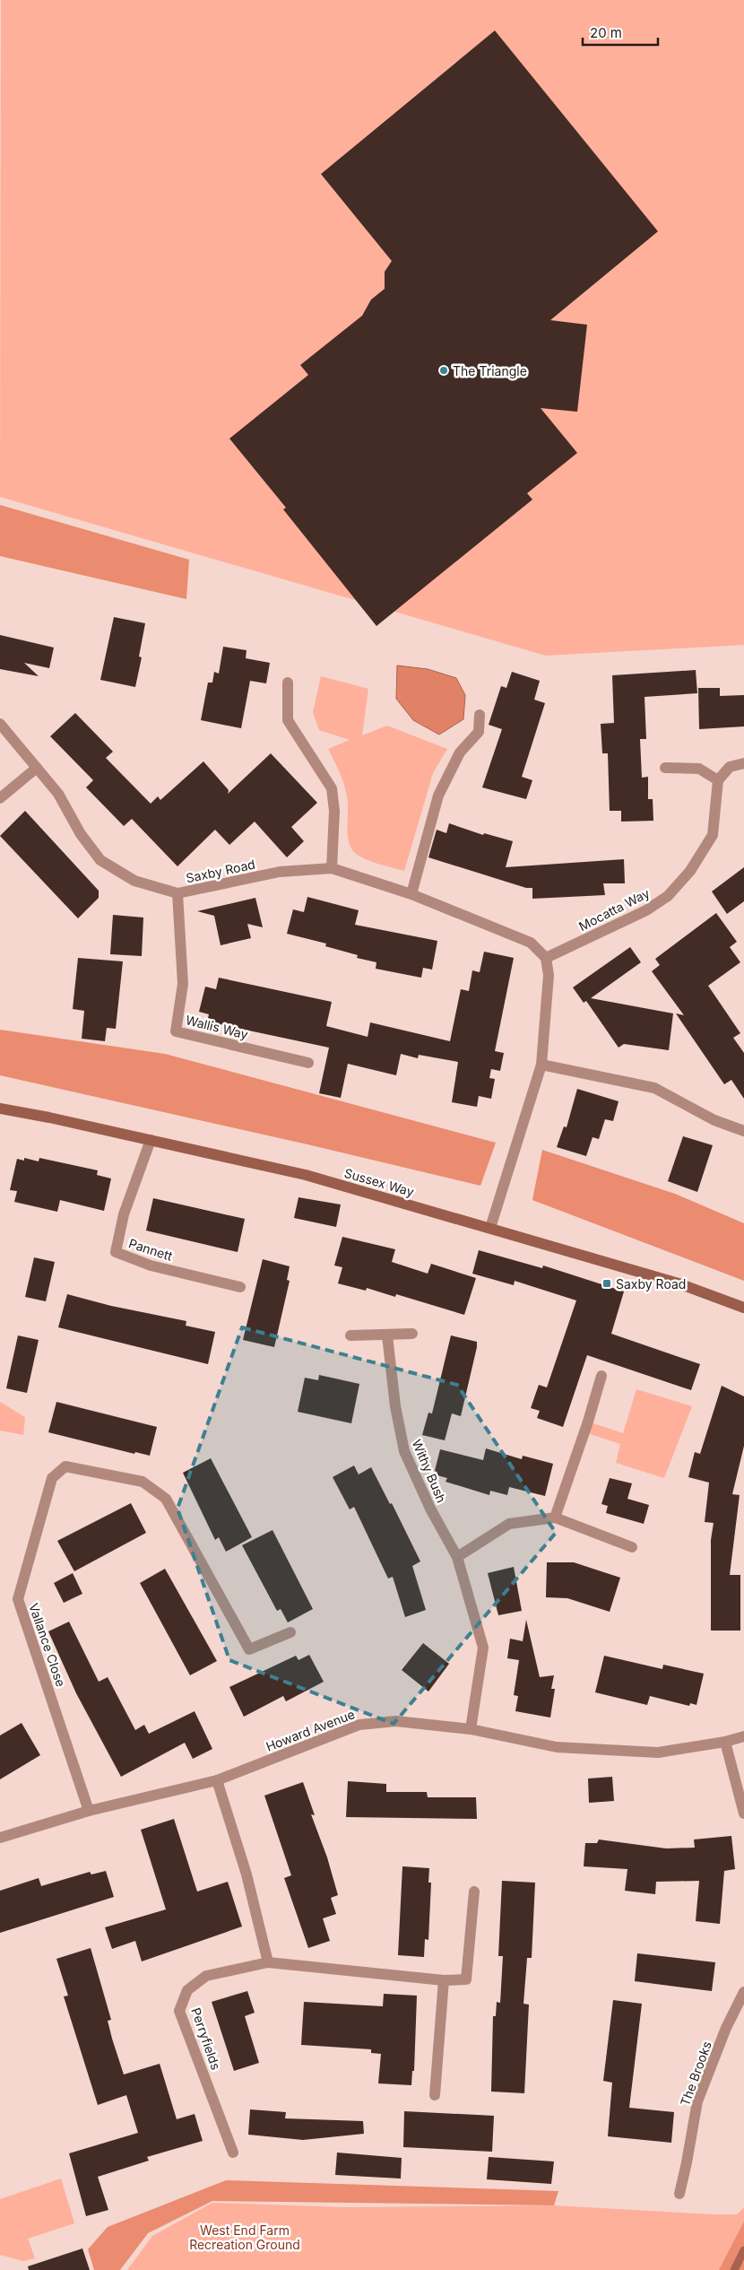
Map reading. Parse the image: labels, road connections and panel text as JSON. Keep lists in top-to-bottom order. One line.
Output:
{"streets":{"street":["Saxby Road","Mocatta Way","Wallis Way","Sussex Way","Pannett","Withy Bush","Vallance Close","Howard Avenue","Perryfields","The Brooks"]},"crossings":[["Saxby Road","Mocatta Way"],["Saxby Road","Wallis Way"],["Sussex Way","Pannett"],["Withy Bush","Howard Avenue"],["Vallance Close","Howard Avenue"]],"parks":["West End Farm Recreation Ground"],"places":{"other":["The Triangle"],"transit":["Saxby Road"]},"scale_bar":"20 m"}
